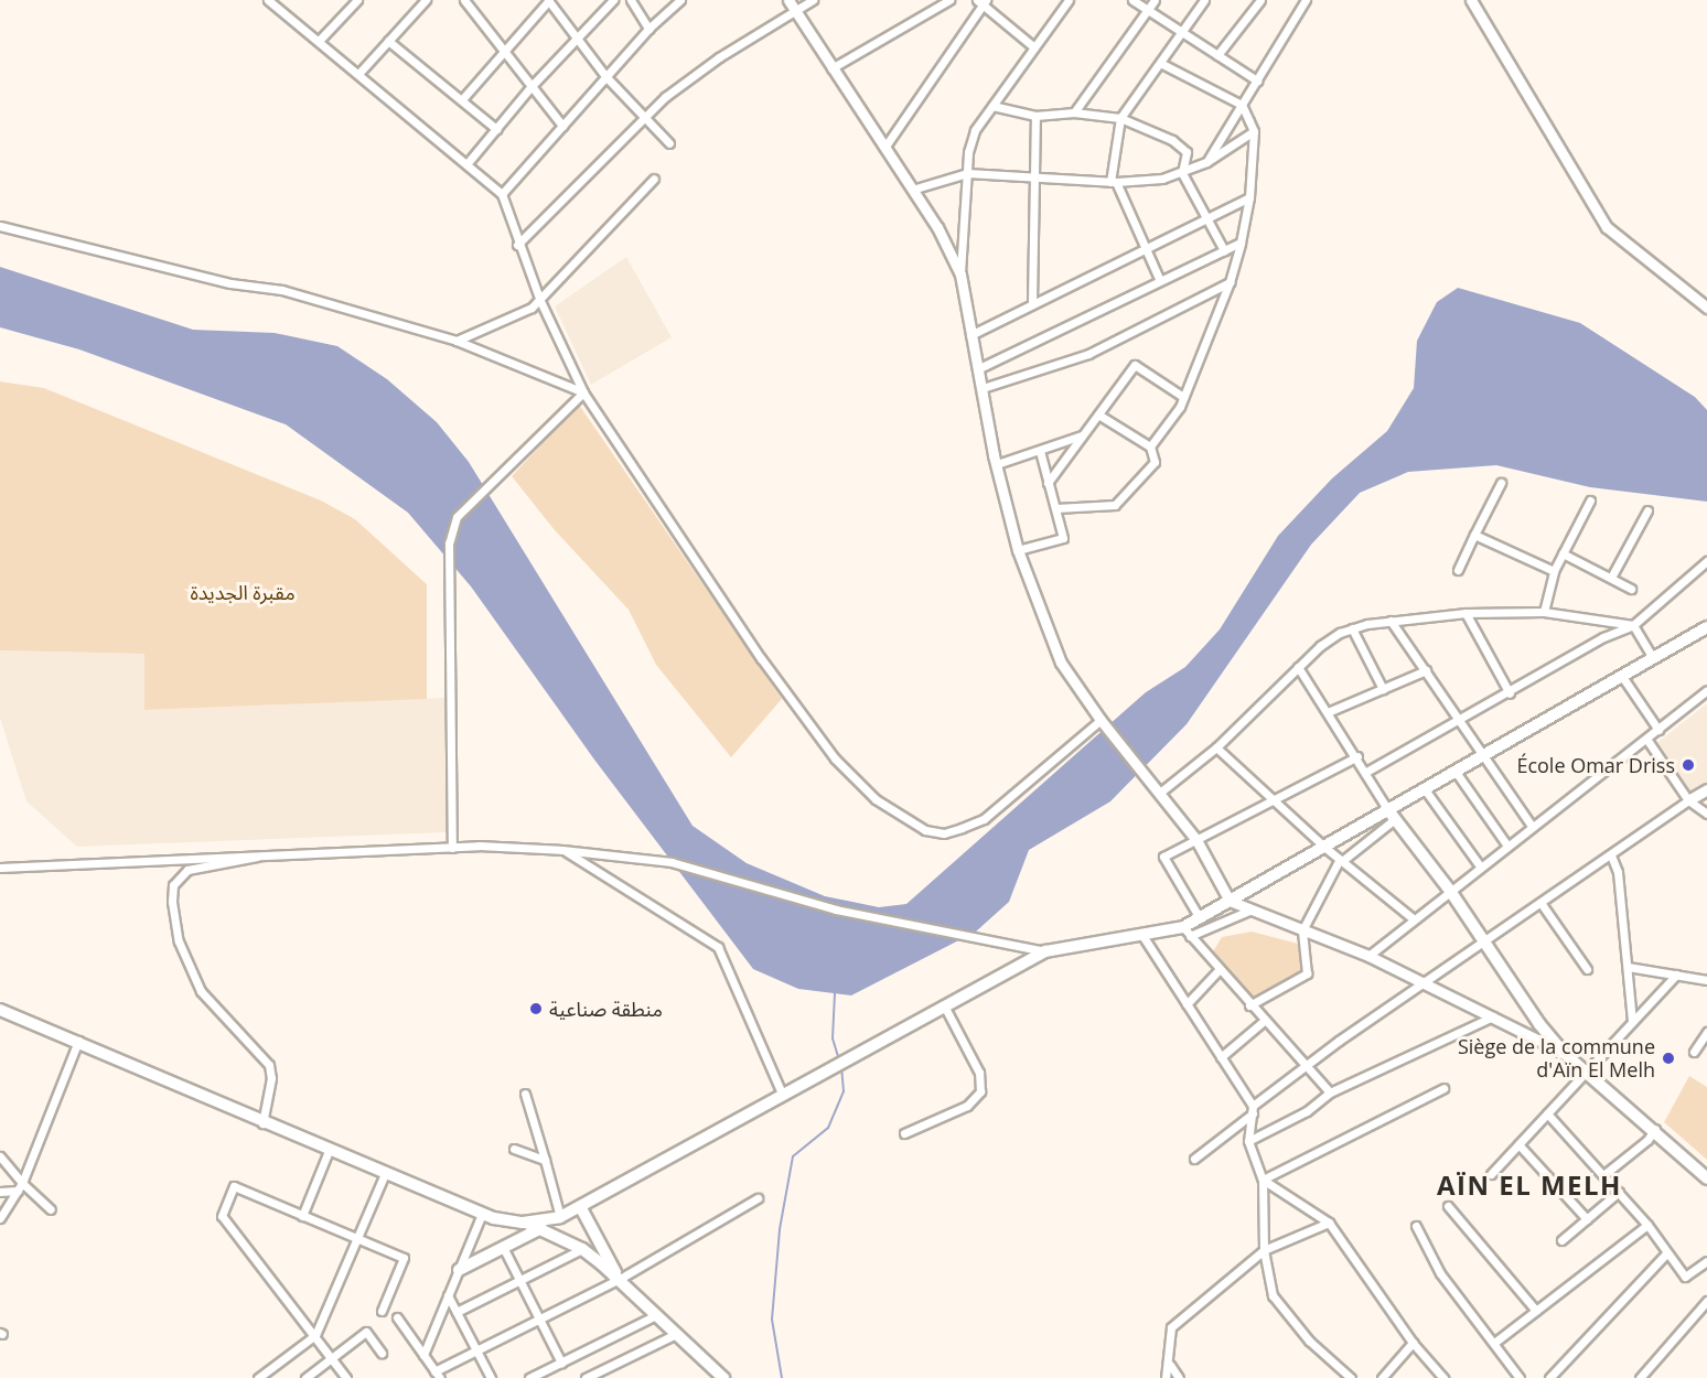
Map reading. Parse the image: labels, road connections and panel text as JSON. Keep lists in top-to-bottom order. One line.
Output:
{"districts":["AÏN EL MELH"],"parks":["مقبرة الجديدة"],"places":["École Omar Driss","منطقة صناعية","Siège de la commune d'Aïn El Melh"]}
